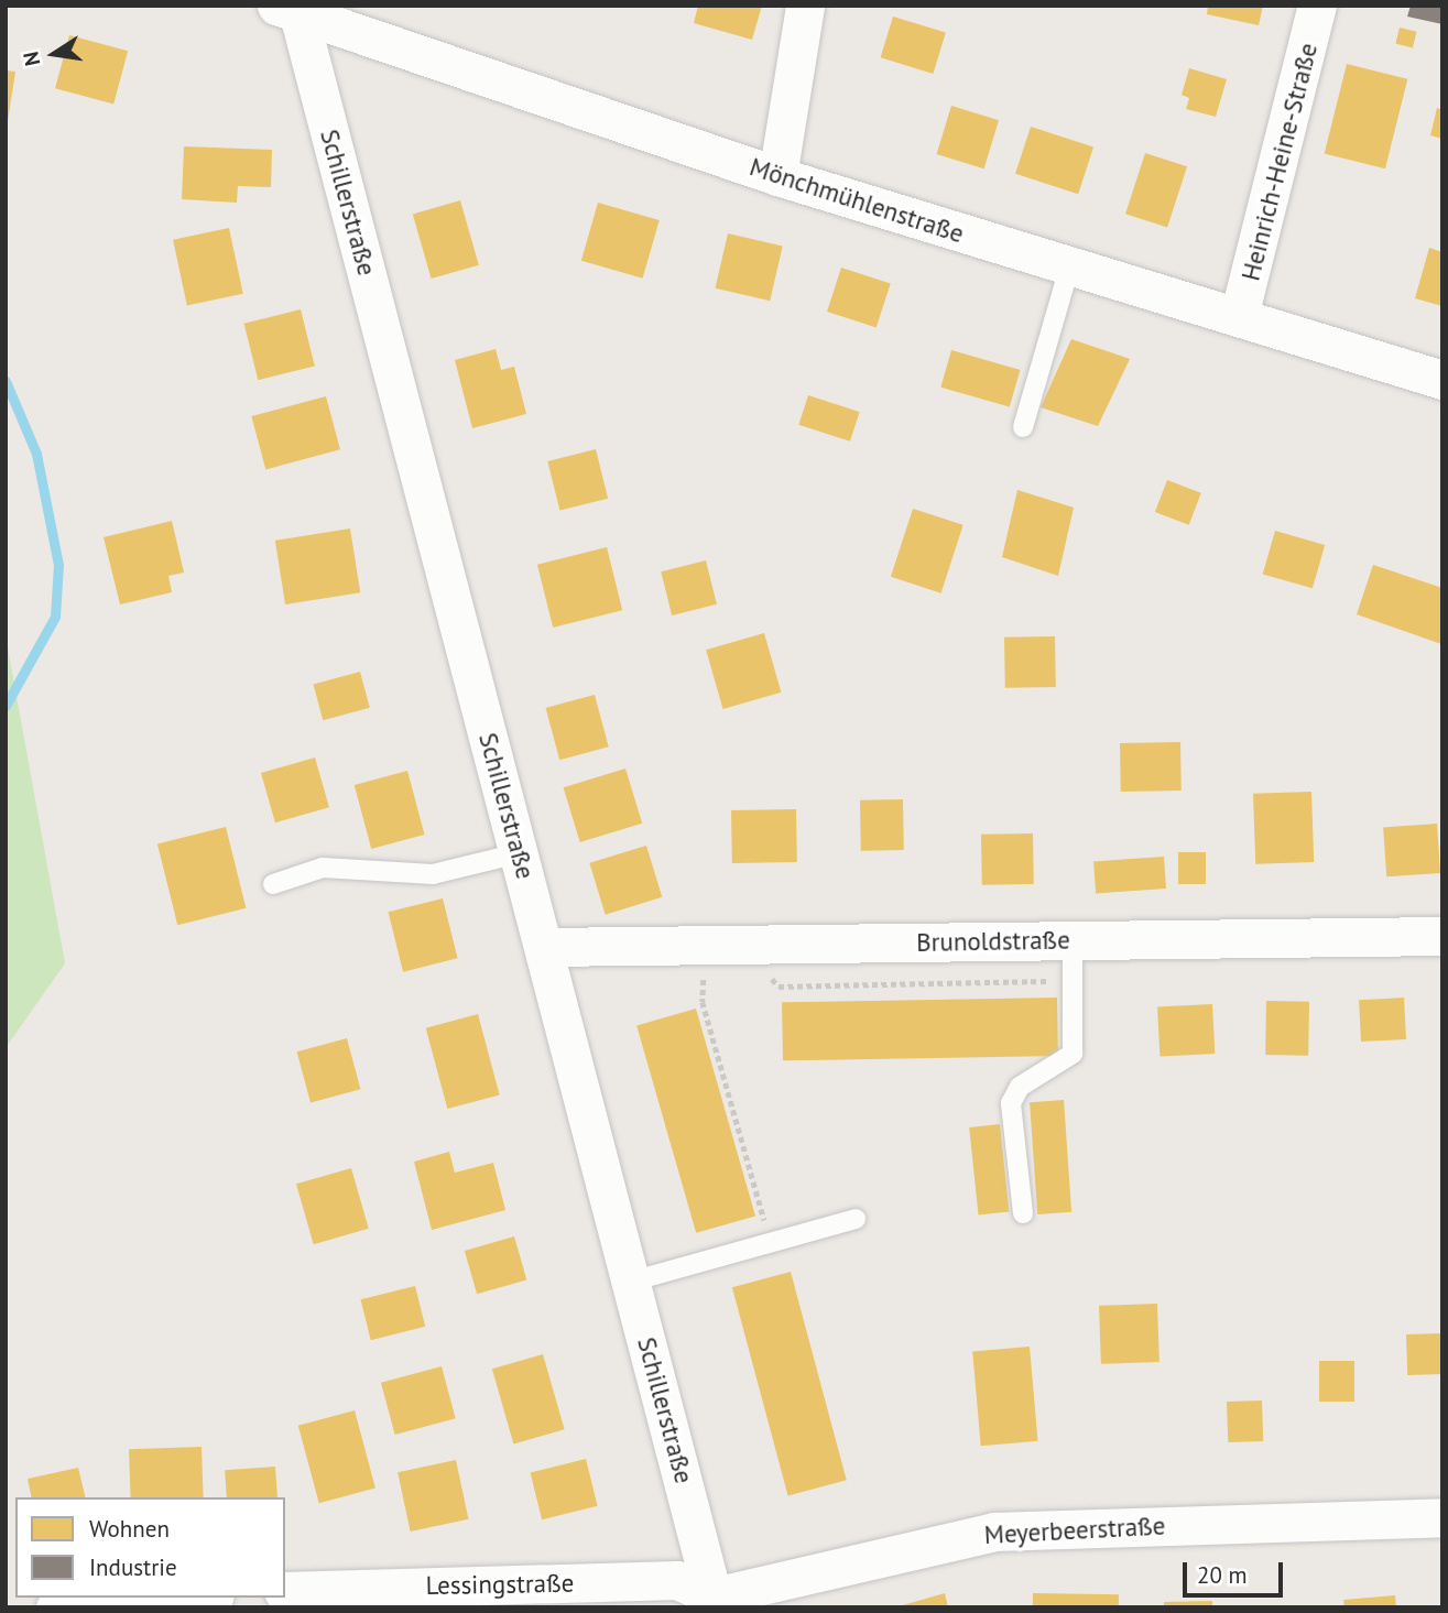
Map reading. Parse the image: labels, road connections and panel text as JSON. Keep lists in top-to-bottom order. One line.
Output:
{"streets":{"street":["Heinrich-Heine-Straße","Mönchmühlenstraße","Schillerstraße","Brunoldstraße","Meyerbeerstraße","Lessingstraße"]},"crossings":[["Heinrich-Heine-Straße","Mönchmühlenstraße"],["Mönchmühlenstraße","Schillerstraße"],["Schillerstraße","Brunoldstraße"],["Schillerstraße","Meyerbeerstraße"],["Schillerstraße","Lessingstraße"],["Meyerbeerstraße","Lessingstraße"]],"legend":["Wohnen","Industrie"],"scale_bar":"20 m","north":"left"}
